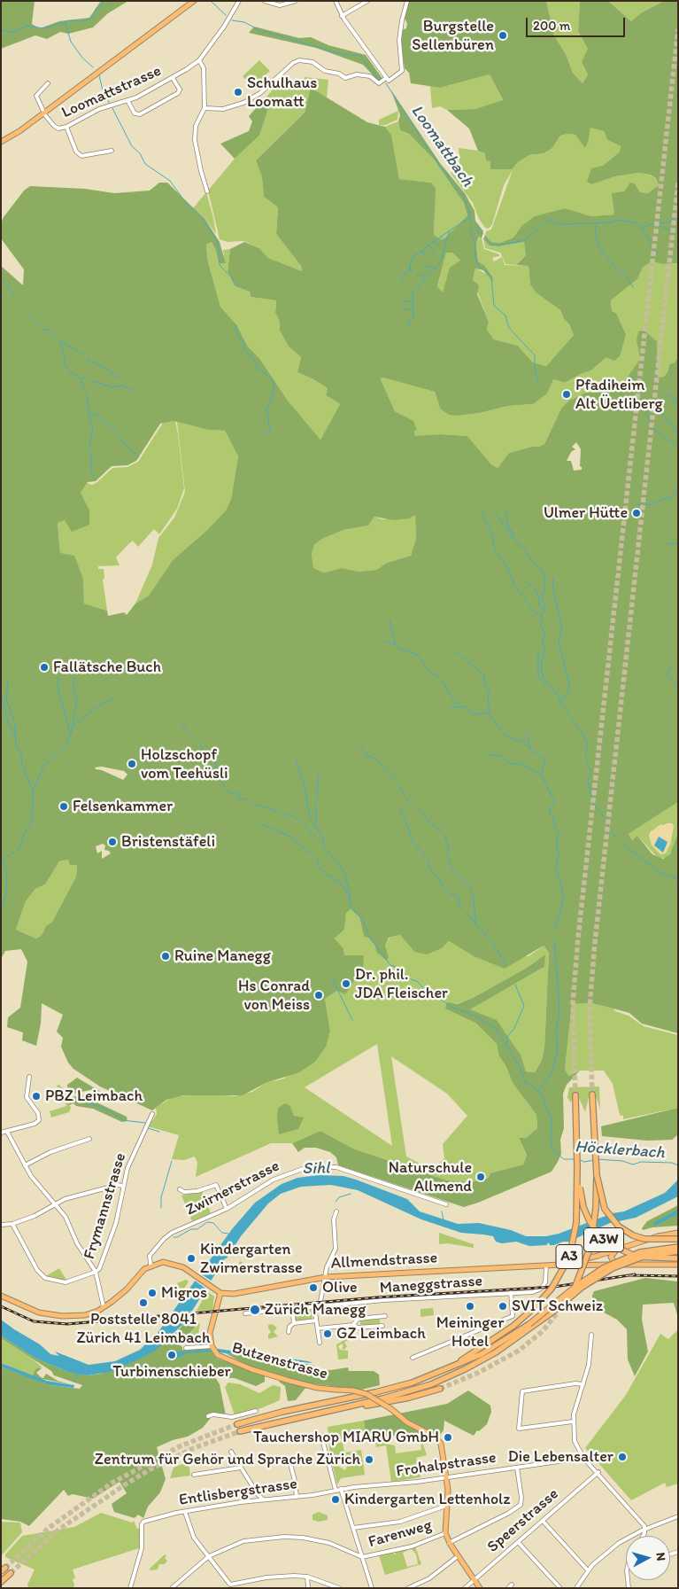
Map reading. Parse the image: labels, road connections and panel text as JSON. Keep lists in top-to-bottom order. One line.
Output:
{"streets":{"highway":["A3W","A3"],"main road":["Allmendstrasse","Butzenstrasse"],"street":["Loomattstrasse","Zwirnerstrasse","Frymannstrasse","Maneggstrasse","Frohalpstrasse","Entlisbergstrasse","Speerstrasse","Farenweg"]},"crossings":[["A3W","A3"],["Allmendstrasse","Maneggstrasse"],["Allmendstrasse","Butzenstrasse"],["Butzenstrasse","Frohalpstrasse"],["Butzenstrasse","Speerstrasse"],["Butzenstrasse","Farenweg"],["Frohalpstrasse","Entlisbergstrasse"]],"water":["Loomattbach","Höcklerbach","Sihl"],"places":["Burgstelle Sellenbüren","Schulhaus Loomatt","Pfadiheim Alt Üetliberg","Ulmer Hütte","Fallätsche Buch","Holzschopf vom Teehüsli","Felsenkammer","Bristenstäfeli","Ruine Manegg","Dr. phil. JDA Fleischer","Hs Conrad von Meiss","PBZ Leimbach","Naturschule Allmend","Kindergarten Zwirnerstrasse","Olive","Migros","Poststelle 8041 Zürich 41 Leimbach","Meininger Hotel","SVIT Schweiz","Zürich Manegg","GZ Leimbach","Turbinenschieber","Tauchershop MIARU GmbH","Die Lebensalter","Zentrum für Gehör und Sprache Zürich","Kindergarten Lettenholz"],"scale_bar":"200 m","north":"right"}
